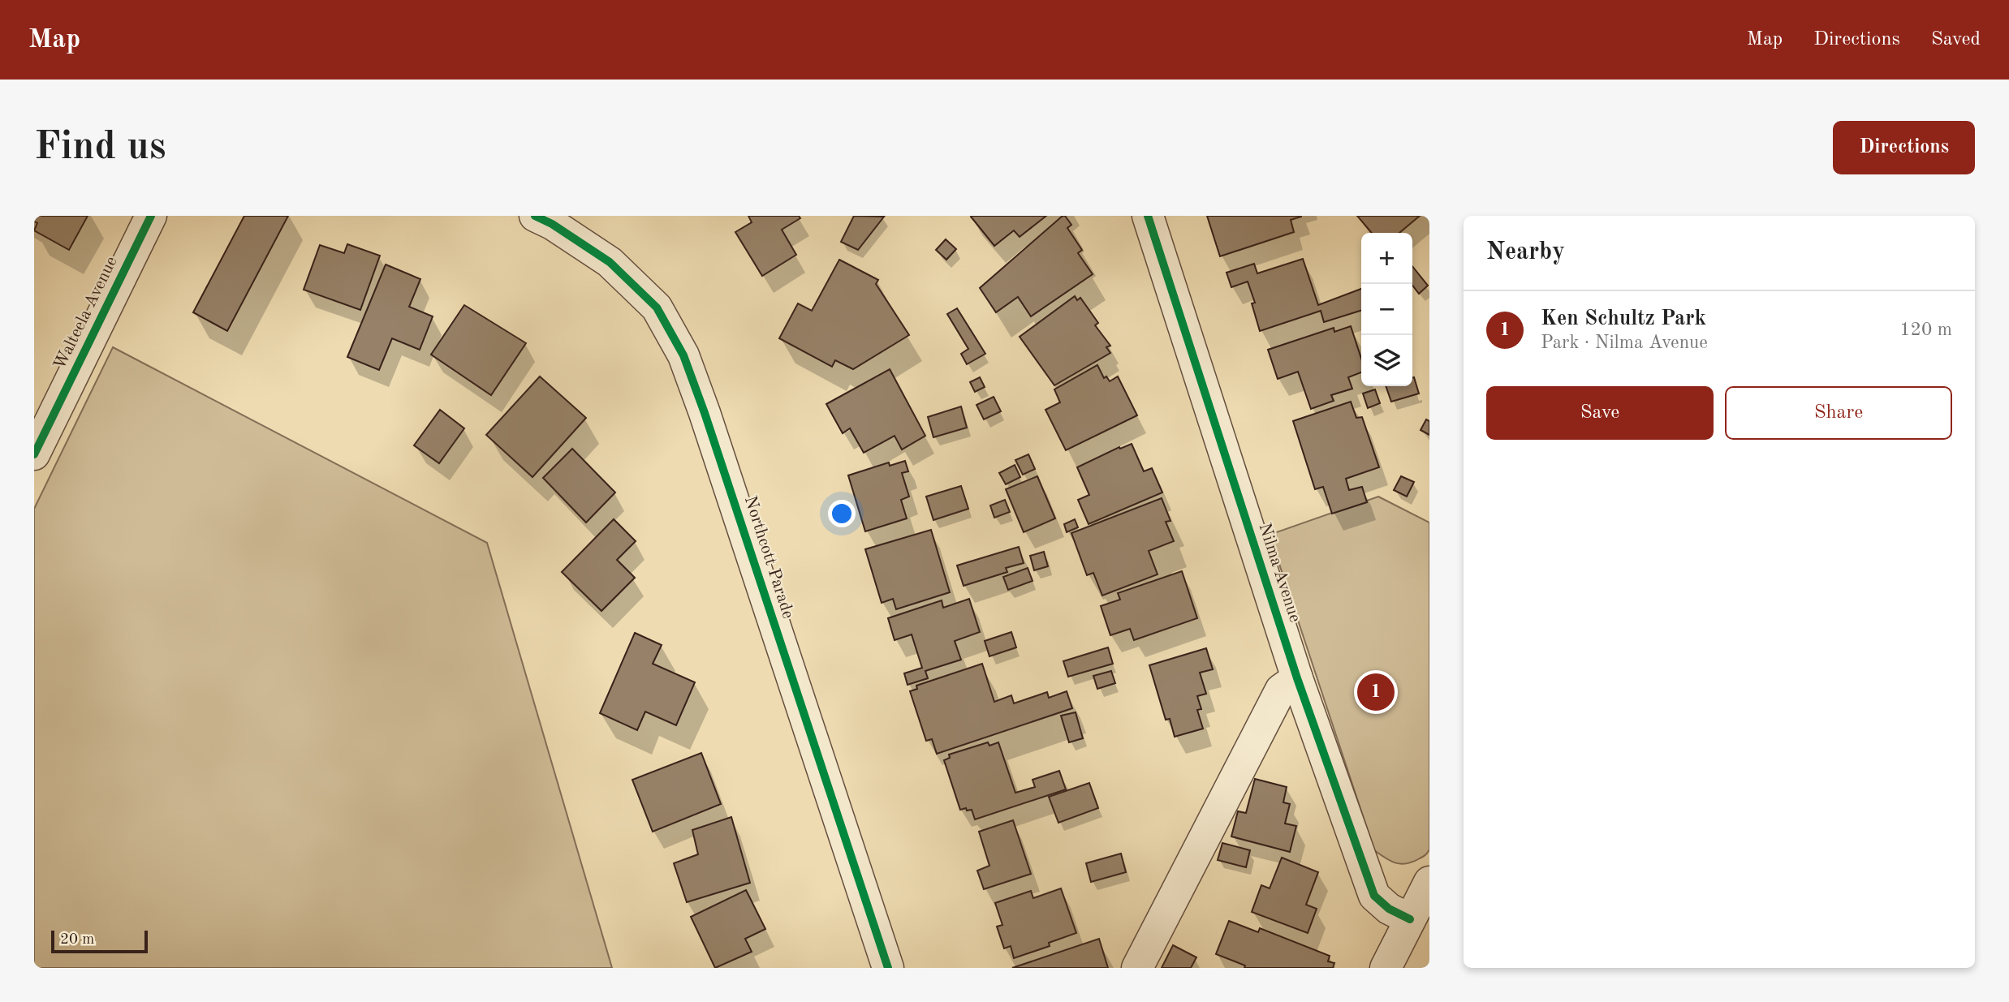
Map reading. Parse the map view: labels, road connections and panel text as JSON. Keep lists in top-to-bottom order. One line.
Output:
{"streets":{"street":["Walteela Avenue","Northcott Parade","Nilma Avenue"]},"scale_bar":"20 m","page":{"header":"Map","nav":["Map","Directions","Saved"],"buttons":["Directions",["Save","Share"]],"title":"Find us","heading":"Nearby","map_buttons":["+","−"],"list":[{"mark":"1","name":"Ken Schultz Park","note":"Park · Nilma Avenue","value":"120 m"}],"pins":"1","scale":"20 m"}}
